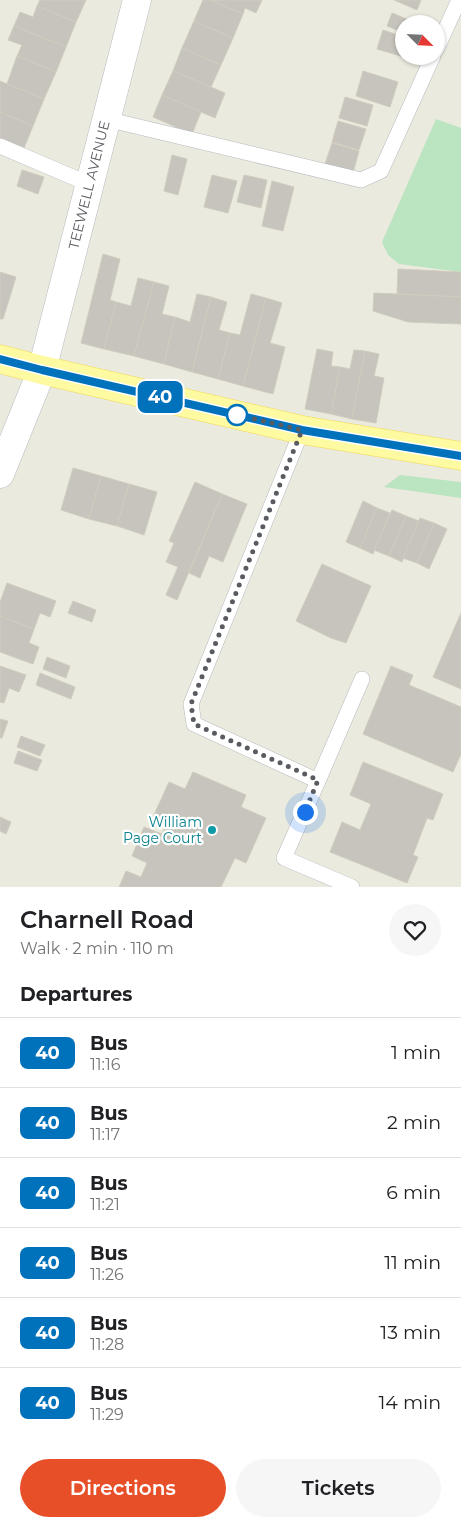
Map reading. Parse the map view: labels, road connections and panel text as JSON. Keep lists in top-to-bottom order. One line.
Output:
{"streets":{"street":["TEEWELL AVENUE"]},"places":["William Page Court"],"lines":["bus line 40"],"north":"bottom right","page":{"on_map":"40","heading":[["Charnell Road","Walk · 2 min · 110 m"],"Departures"],"list":[{"mark":"40","name":"Bus","note":"11:16","value":"1 min"},{"mark":"40","name":"Bus","note":"11:17","value":"2 min"},{"mark":"40","name":"Bus","note":"11:21","value":"6 min"},{"mark":"40","name":"Bus","note":"11:26","value":"11 min"},{"mark":"40","name":"Bus","note":"11:28","value":"13 min"},{"mark":"40","name":"Bus","note":"11:29","value":"14 min"}],"buttons":["Directions","Tickets"]}}
